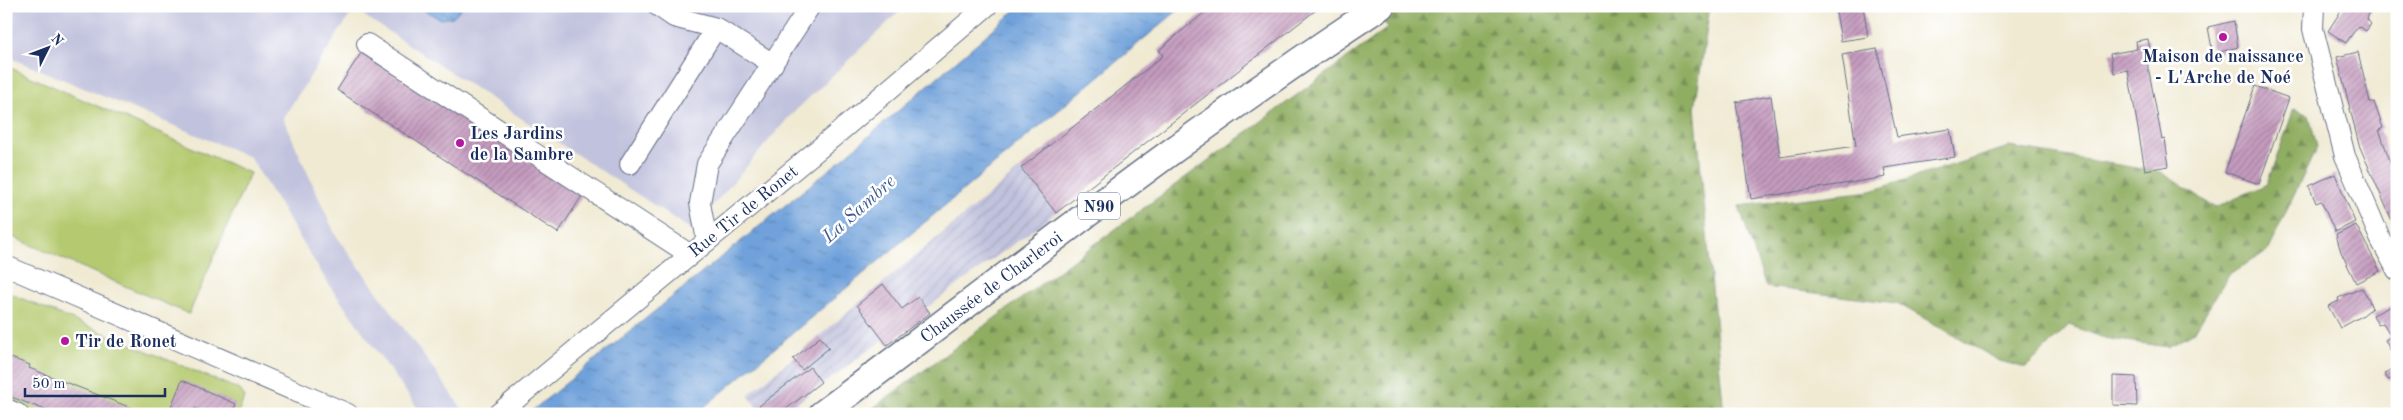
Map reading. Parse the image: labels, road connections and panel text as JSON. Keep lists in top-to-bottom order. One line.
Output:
{"streets":{"main road":["N90","Chaussée de Charleroi"],"street":["Rue Tir de Ronet"]},"water":["La Sambre"],"places":["Maison de naissance - L'Arche de Noé","Les Jardins de la Sambre","Tir de Ronet"],"scale_bar":"50 m","north":"top right"}
